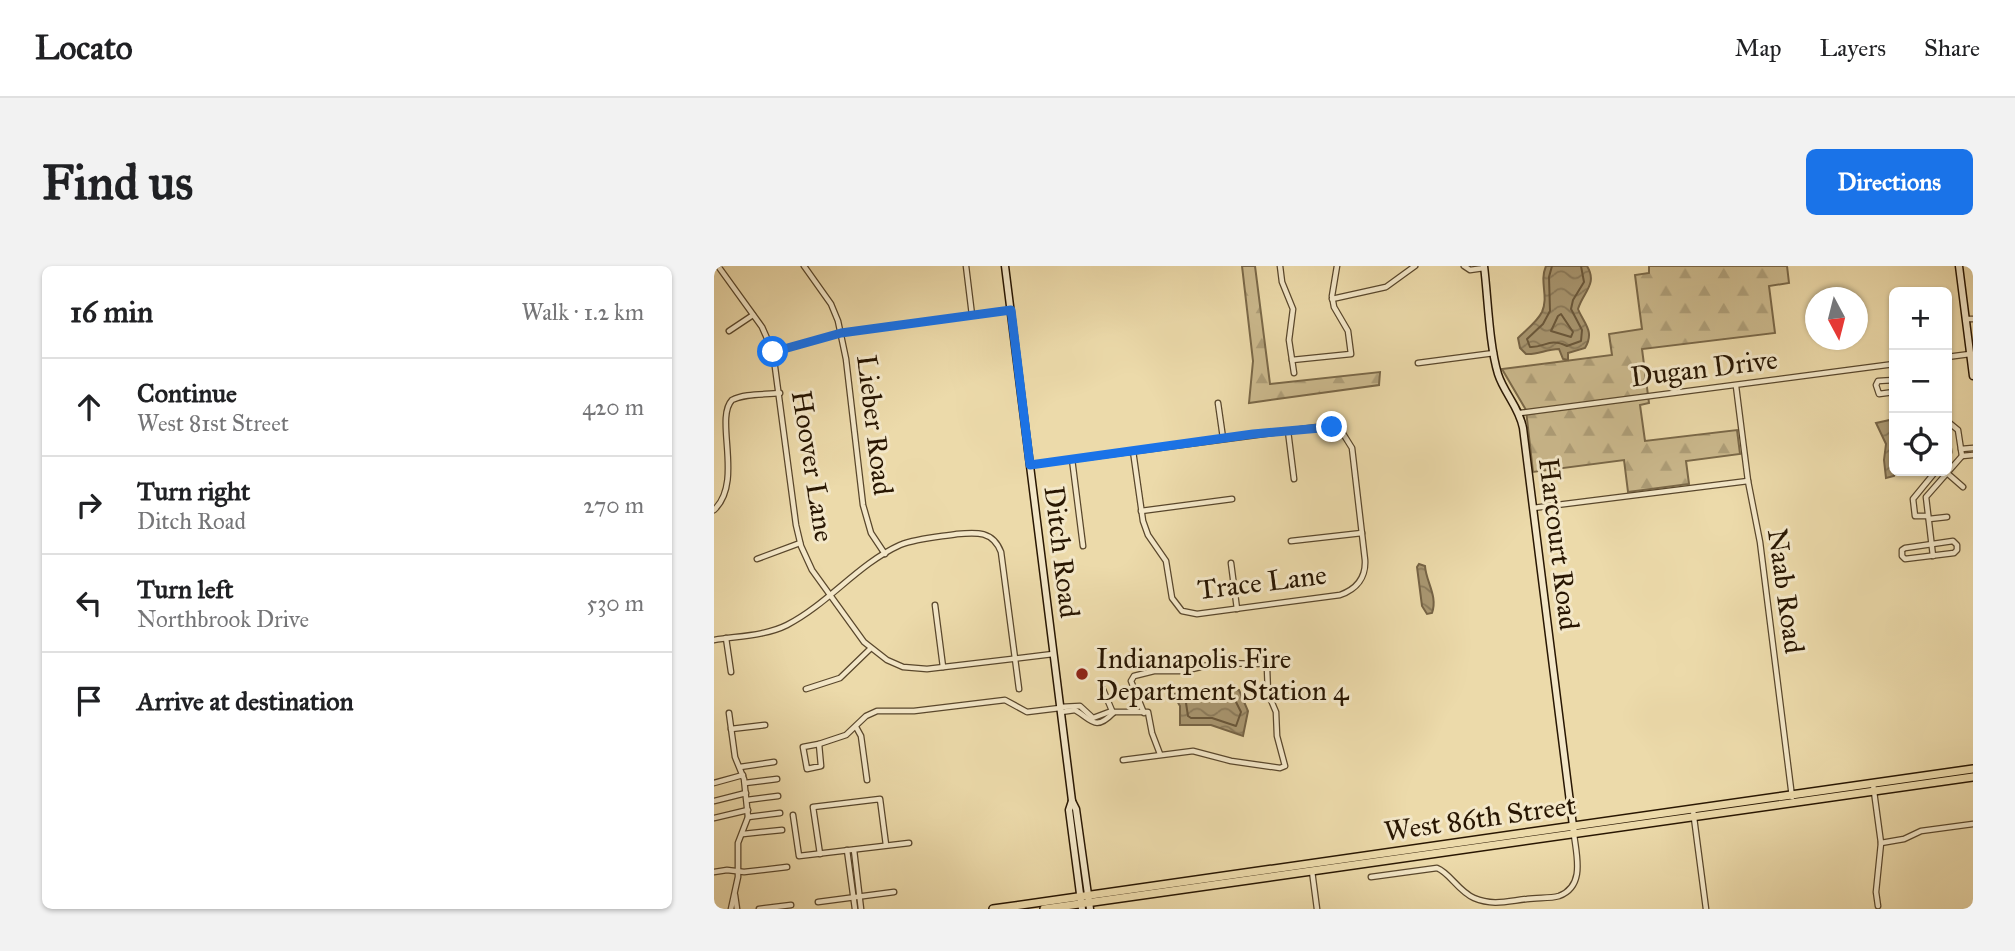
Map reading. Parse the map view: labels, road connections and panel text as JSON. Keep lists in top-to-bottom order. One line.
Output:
{"streets":{"main road":["Harcourt Road","Ditch Road","West 86th Street"],"street":["Dugan Drive","Lieber Road","Hoover Lane","Trace Lane","Naab Road"]},"crossings":[["Dugan Drive","Harcourt Road"],["Dugan Drive","Naab Road"],["Hoover Lane","Ditch Road"],["Harcourt Road","West 86th Street"],["Ditch Road","West 86th Street"],["Naab Road","West 86th Street"]],"places":["Indianapolis Fire Department Station 4"],"north":"bottom","page":{"header":"Locato","nav":["Map","Layers","Share"],"buttons":"Directions","title":"Find us","heading":["16 min","Walk · 1.2 km"],"map_buttons":["+","−"],"list":[["Continue","West 81st Street","420 m"],["Turn right","Ditch Road","270 m"],["Turn left","Northbrook Drive","530 m"],"Arrive at destination"]}}
